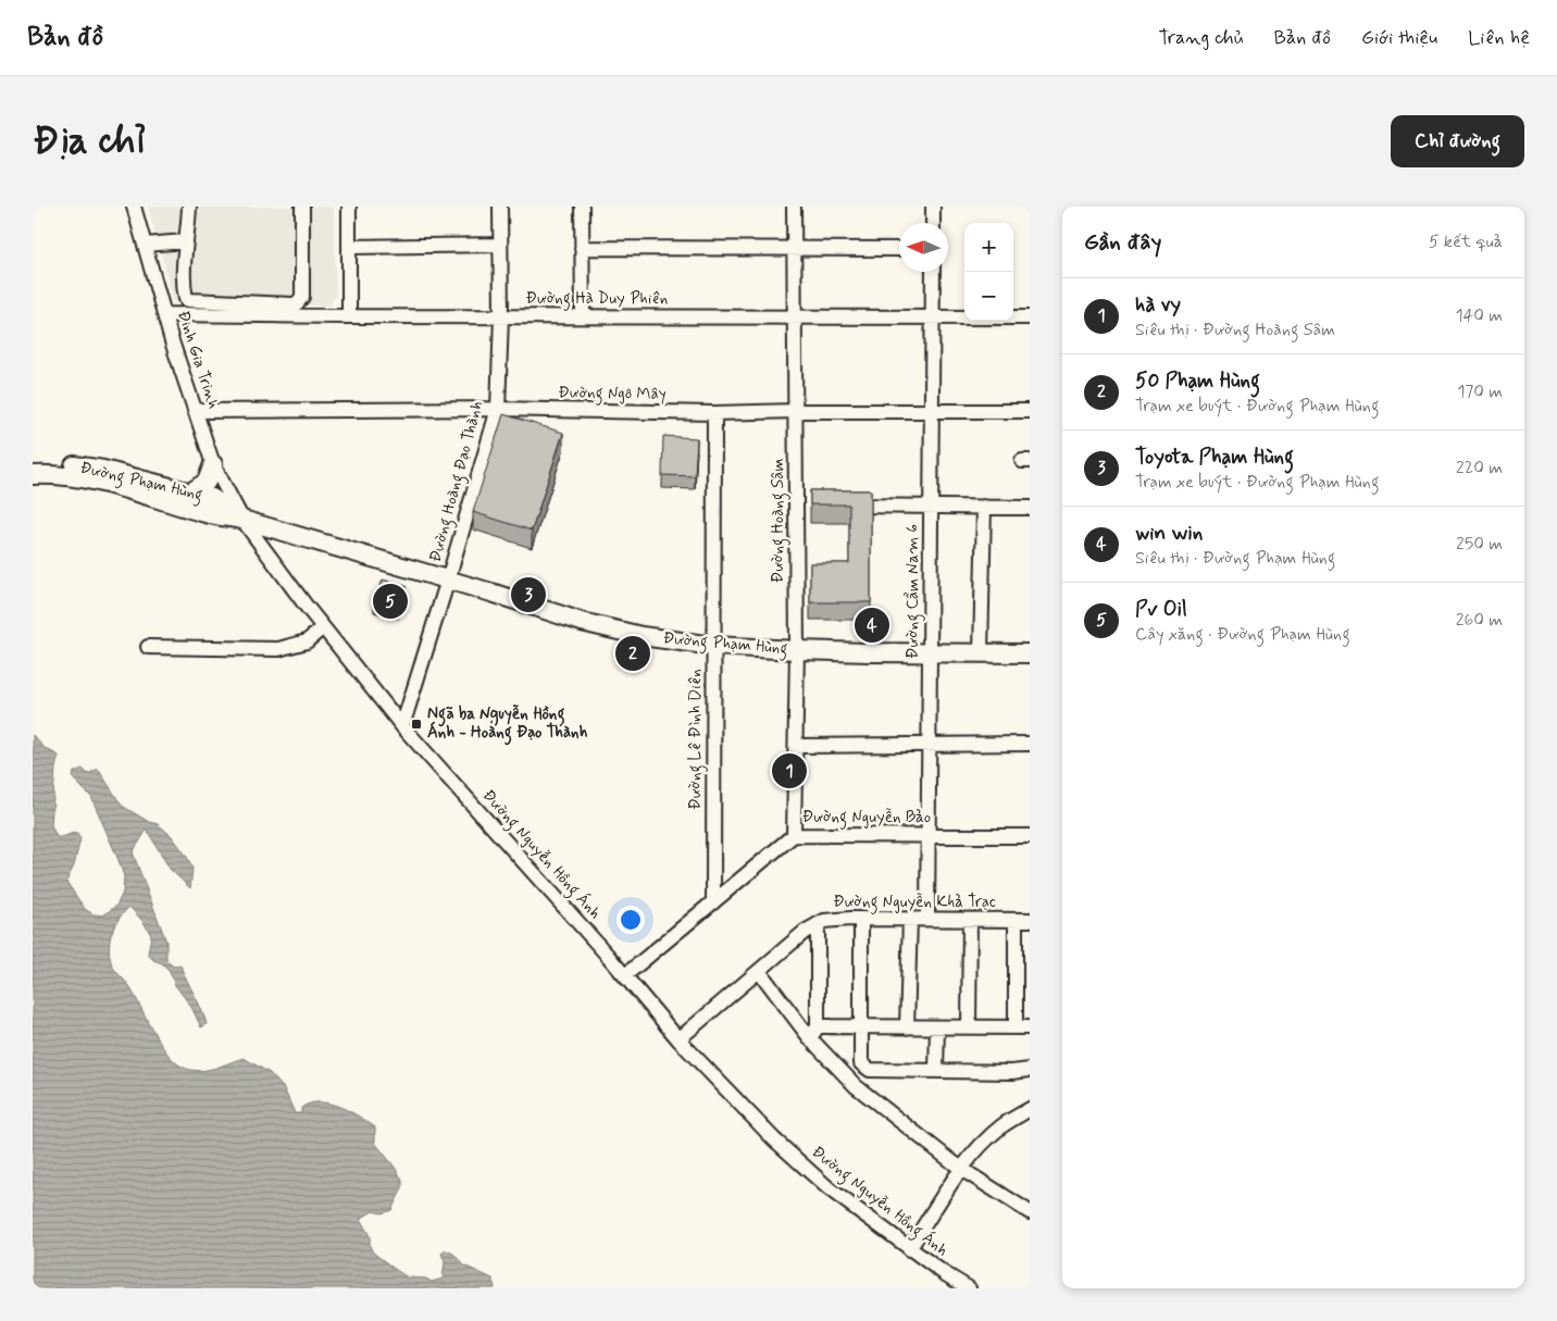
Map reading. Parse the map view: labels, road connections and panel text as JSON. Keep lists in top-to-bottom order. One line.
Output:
{"streets":{"main road":["Đường Phạm Hùng"],"street":["Đường Hà Duy Phiên","Đinh Gia Trinh","Đường Ngô Mây","Đường Hoàng Đạo Thành","Đường Hoàng Sâm","Đường Cẩm Nam 6","Đường Lê Đình Diên","Đường Nguyễn Bảo","Đường Nguyễn Hồng Ánh","Đường Nguyễn Khả Trạc"]},"crossings":[["Đường Hà Duy Phiên","Đinh Gia Trinh"],["Đường Hà Duy Phiên","Đường Hoàng Đạo Thành"],["Đường Hà Duy Phiên","Đường Hoàng Sâm"],["Đường Hà Duy Phiên","Đường Cẩm Nam 6"],["Đinh Gia Trinh","Đường Ngô Mây"],["Đinh Gia Trinh","Đường Phạm Hùng"],["Đinh Gia Trinh","Đường Nguyễn Hồng Ánh"],["Đường Ngô Mây","Đường Hoàng Đạo Thành"],["Đường Ngô Mây","Đường Hoàng Sâm"],["Đường Ngô Mây","Đường Cẩm Nam 6"],["Đường Ngô Mây","Đường Lê Đình Diên"],["Đường Phạm Hùng","Đường Hoàng Đạo Thành"],["Đường Phạm Hùng","Đường Hoàng Sâm"],["Đường Phạm Hùng","Đường Cẩm Nam 6"],["Đường Phạm Hùng","Đường Lê Đình Diên"],["Đường Phạm Hùng","Đường Nguyễn Hồng Ánh"],["Đường Hoàng Đạo Thành","Đường Nguyễn Hồng Ánh"],["Đường Hoàng Sâm","Đường Nguyễn Bảo"],["Đường Cẩm Nam 6","Đường Nguyễn Bảo"],["Đường Cẩm Nam 6","Đường Nguyễn Khả Trạc"],["Đường Lê Đình Diên","Đường Nguyễn Bảo"],["Đường Nguyễn Bảo","Đường Nguyễn Hồng Ánh"],["Đường Nguyễn Hồng Ánh","Đường Nguyễn Khả Trạc"]],"places":{"transit":["Ngã ba Nguyễn Hồng Ánh - Hoàng Đạo Thành"]},"north":"left","page":{"header":"Bản đồ","nav":["Trang chủ","Bản đồ","Giới thiệu","Liên hệ"],"buttons":"Chỉ đường","title":"Địa chỉ","heading":["Gần đây","5 kết quả"],"map_buttons":["+","−"],"list":[{"mark":"1","name":"hà vy","note":"Siêu thị · Đường Hoàng Sâm","value":"140 m"},{"mark":"2","name":"50 Phạm Hùng","note":"Trạm xe buýt · Đường Phạm Hùng","value":"170 m"},{"mark":"3","name":"Toyota Phạm Hùng","note":"Trạm xe buýt · Đường Phạm Hùng","value":"220 m"},{"mark":"4","name":"win win","note":"Siêu thị · Đường Phạm Hùng","value":"250 m"},{"mark":"5","name":"Pv Oil","note":"Cây xăng · Đường Phạm Hùng","value":"260 m"}],"pins":["3","5","4","2","1"]}}
